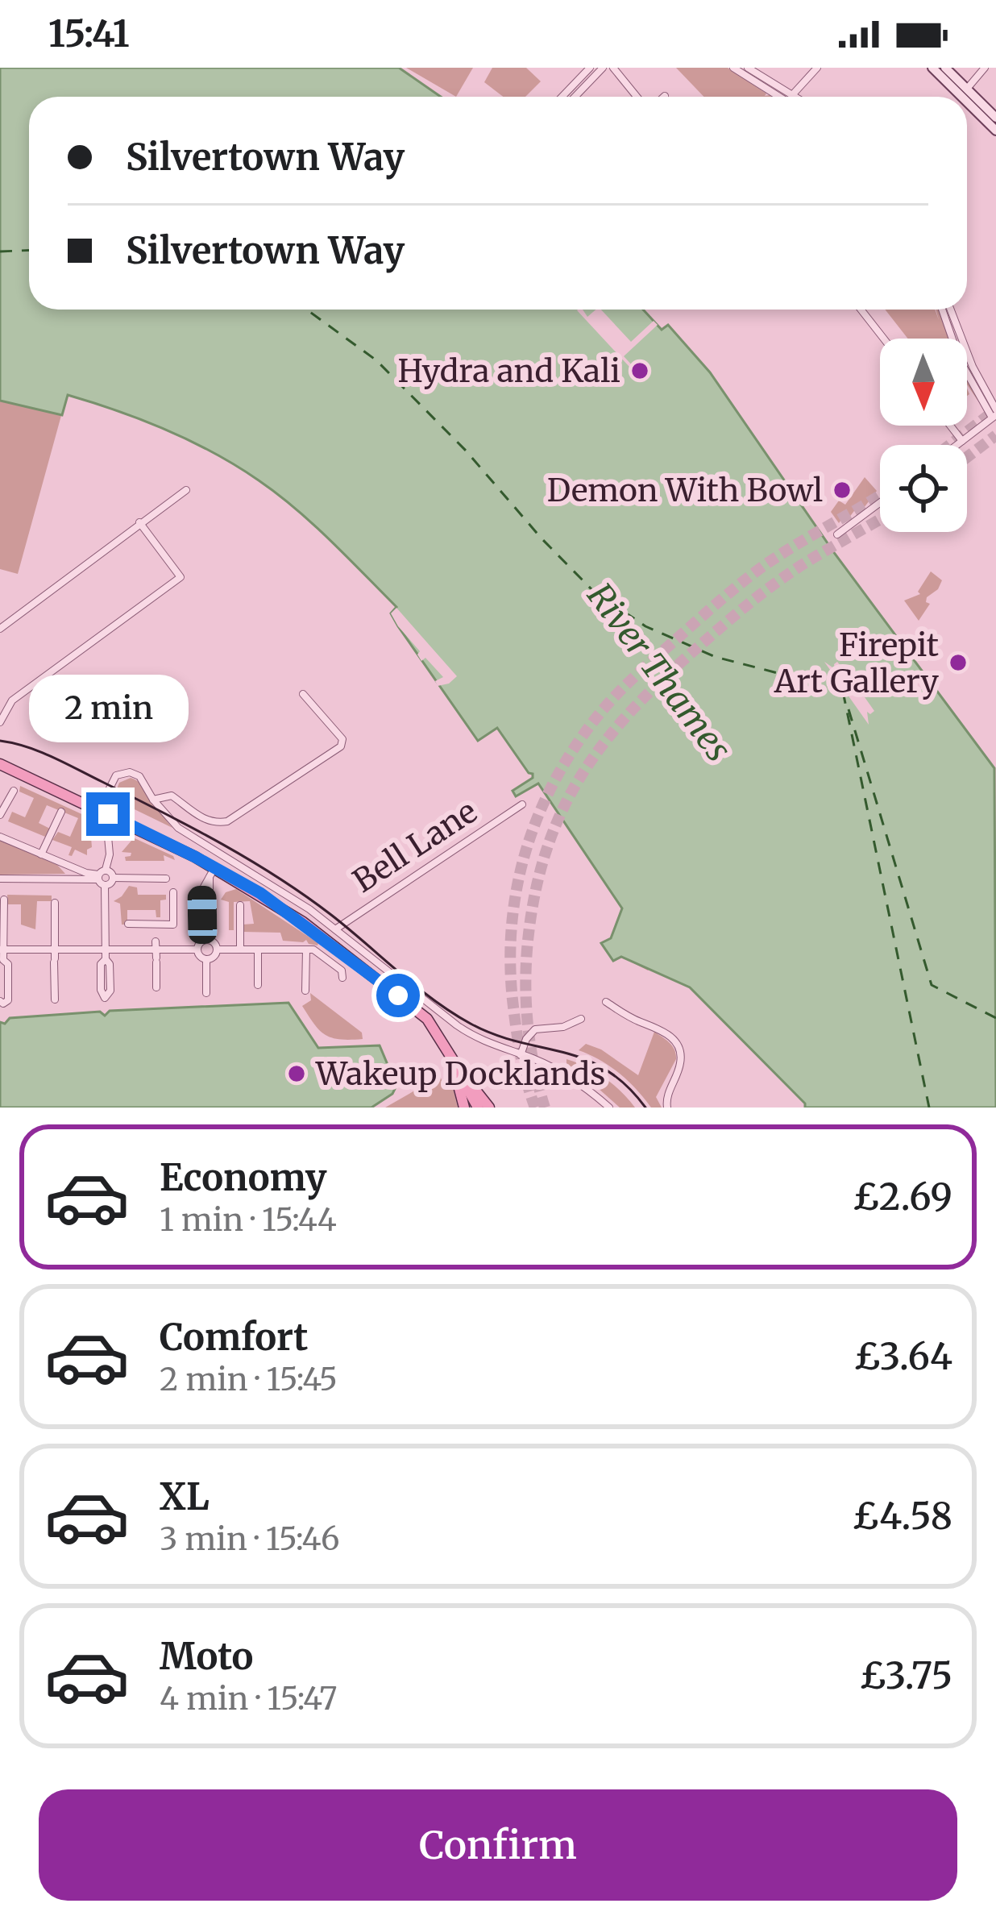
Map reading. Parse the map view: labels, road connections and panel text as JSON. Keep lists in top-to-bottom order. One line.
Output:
{"streets":{"street":["Bell Lane"]},"water":["River Thames"],"places":["Hydra and Kali","Demon With Bowl","Firepit Art Gallery","Wakeup Docklands"],"north":"bottom","page":{"status":"15:41","banner":["Silvertown Way","Silvertown Way"],"bubble":"2 min","list":[{"name":"Economy","note":"1 min · 15:44","value":"£2.69"},{"name":"Comfort","note":"2 min · 15:45","value":"£3.64"},{"name":"XL","note":"3 min · 15:46","value":"£4.58"},{"name":"Moto","note":"4 min · 15:47","value":"£3.75"}],"buttons":"Confirm"}}
